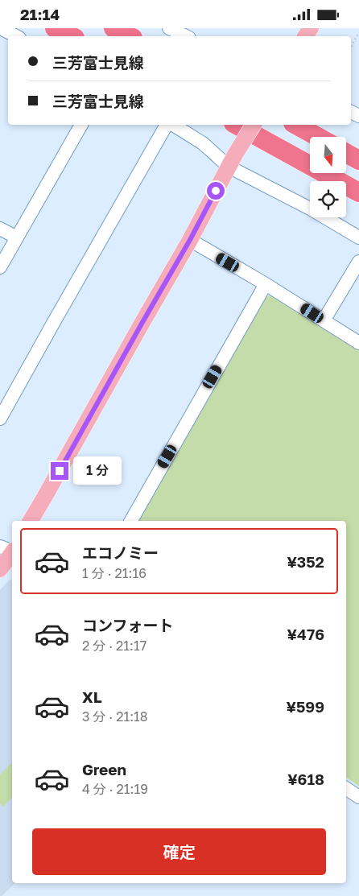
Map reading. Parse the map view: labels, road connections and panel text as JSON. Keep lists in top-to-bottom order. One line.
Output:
{"north":"bottom","page":{"status":"21:14","banner":["三芳富士見線","三芳富士見線"],"bubble":"1 分","list":[{"name":"エコノミー","note":"1 分 · 21:16","value":"¥352"},{"name":"コンフォート","note":"2 分 · 21:17","value":"¥476"},{"name":"XL","note":"3 分 · 21:18","value":"¥599"},{"name":"Green","note":"4 分 · 21:19","value":"¥618"}],"buttons":"確定"}}
